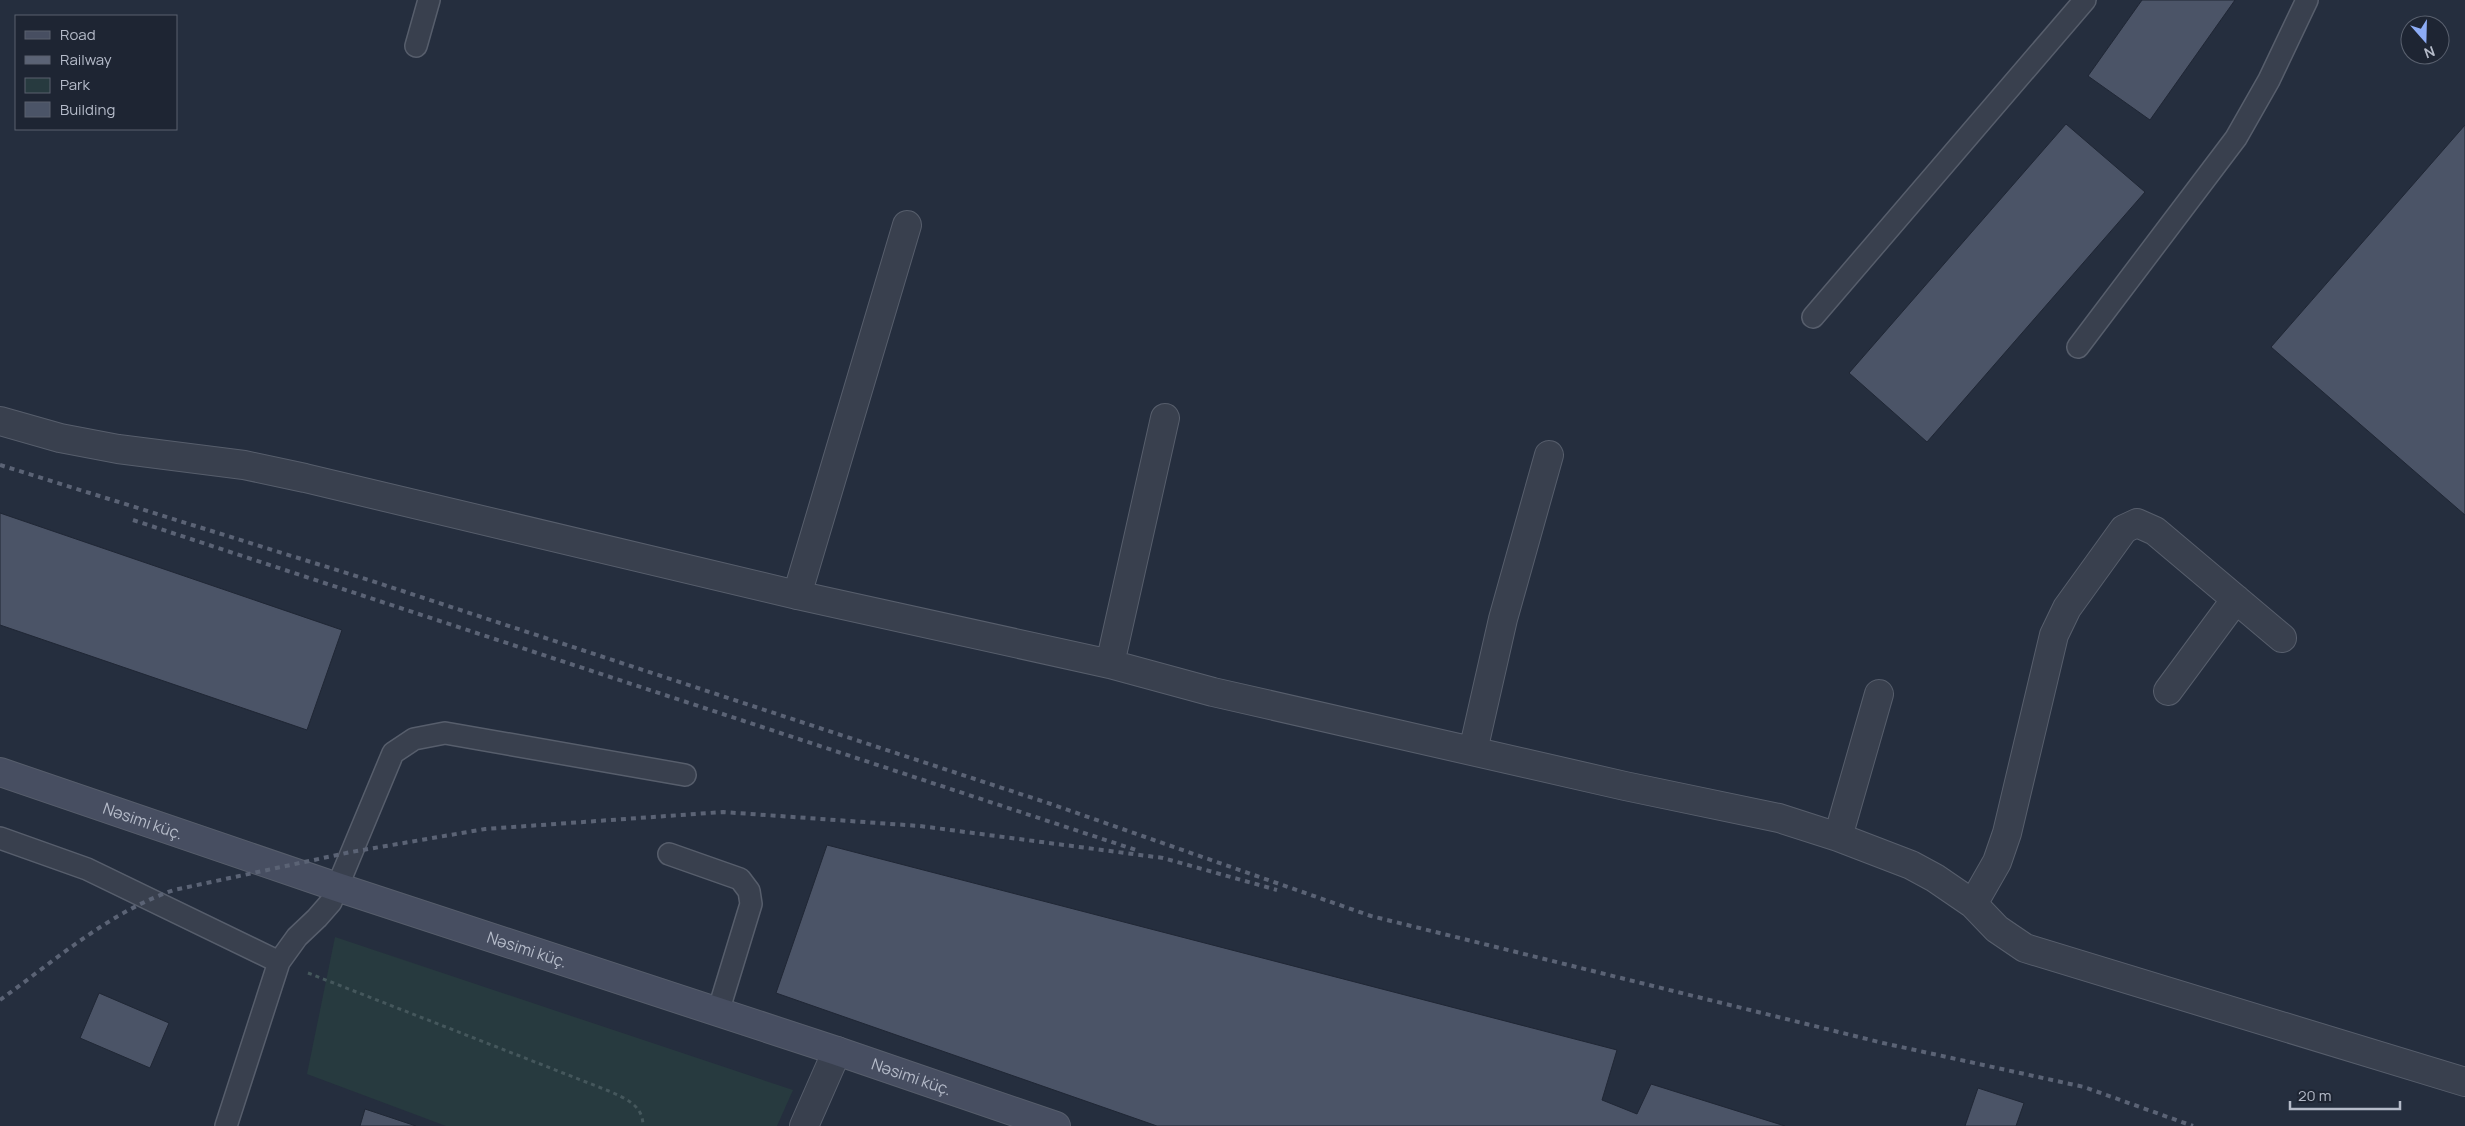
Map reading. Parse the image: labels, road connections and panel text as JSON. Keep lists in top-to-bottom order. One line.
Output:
{"streets":{"street":["Nəsimi küç."]},"legend":["Road","Railway","Park","Building"],"scale_bar":"20 m","north":"bottom"}
